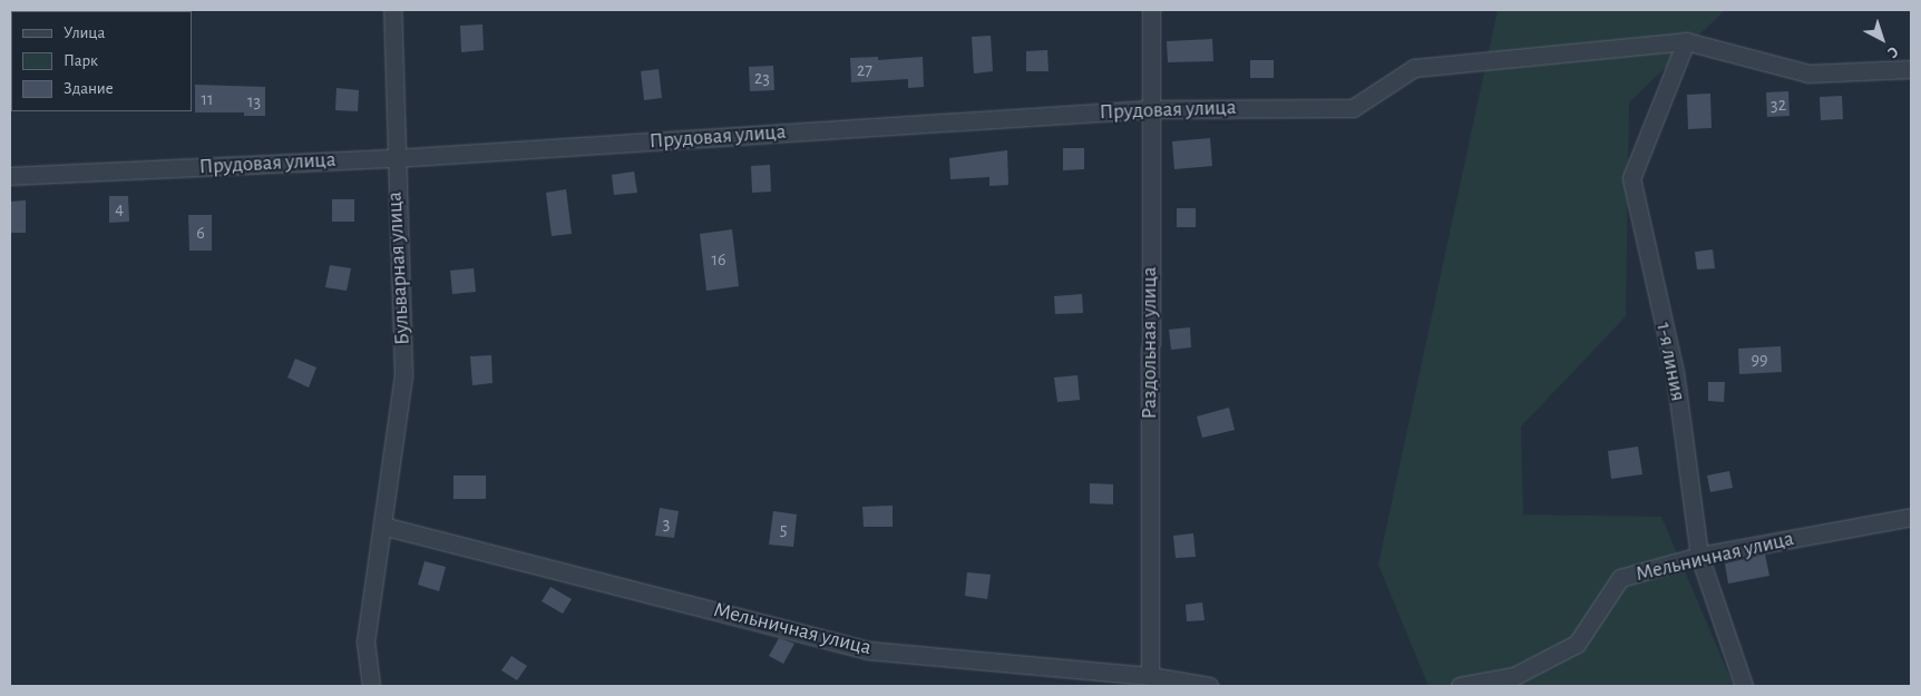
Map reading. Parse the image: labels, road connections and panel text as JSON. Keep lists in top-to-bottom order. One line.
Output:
{"streets":{"street":["Прудовая улица","Бульварная улица","Раздольная улица","1-я линия","Мельничная улица"]},"crossings":[["Прудовая улица","Бульварная улица"],["Прудовая улица","Раздольная улица"],["Прудовая улица","1-я линия"],["Бульварная улица","Мельничная улица"],["Раздольная улица","Мельничная улица"],["1-я линия","Мельничная улица"]],"house_numbers":["27","23","11","13","32","4","6","16","99","3","5"],"legend":["Улица","Парк","Здание"],"north":"bottom right"}
